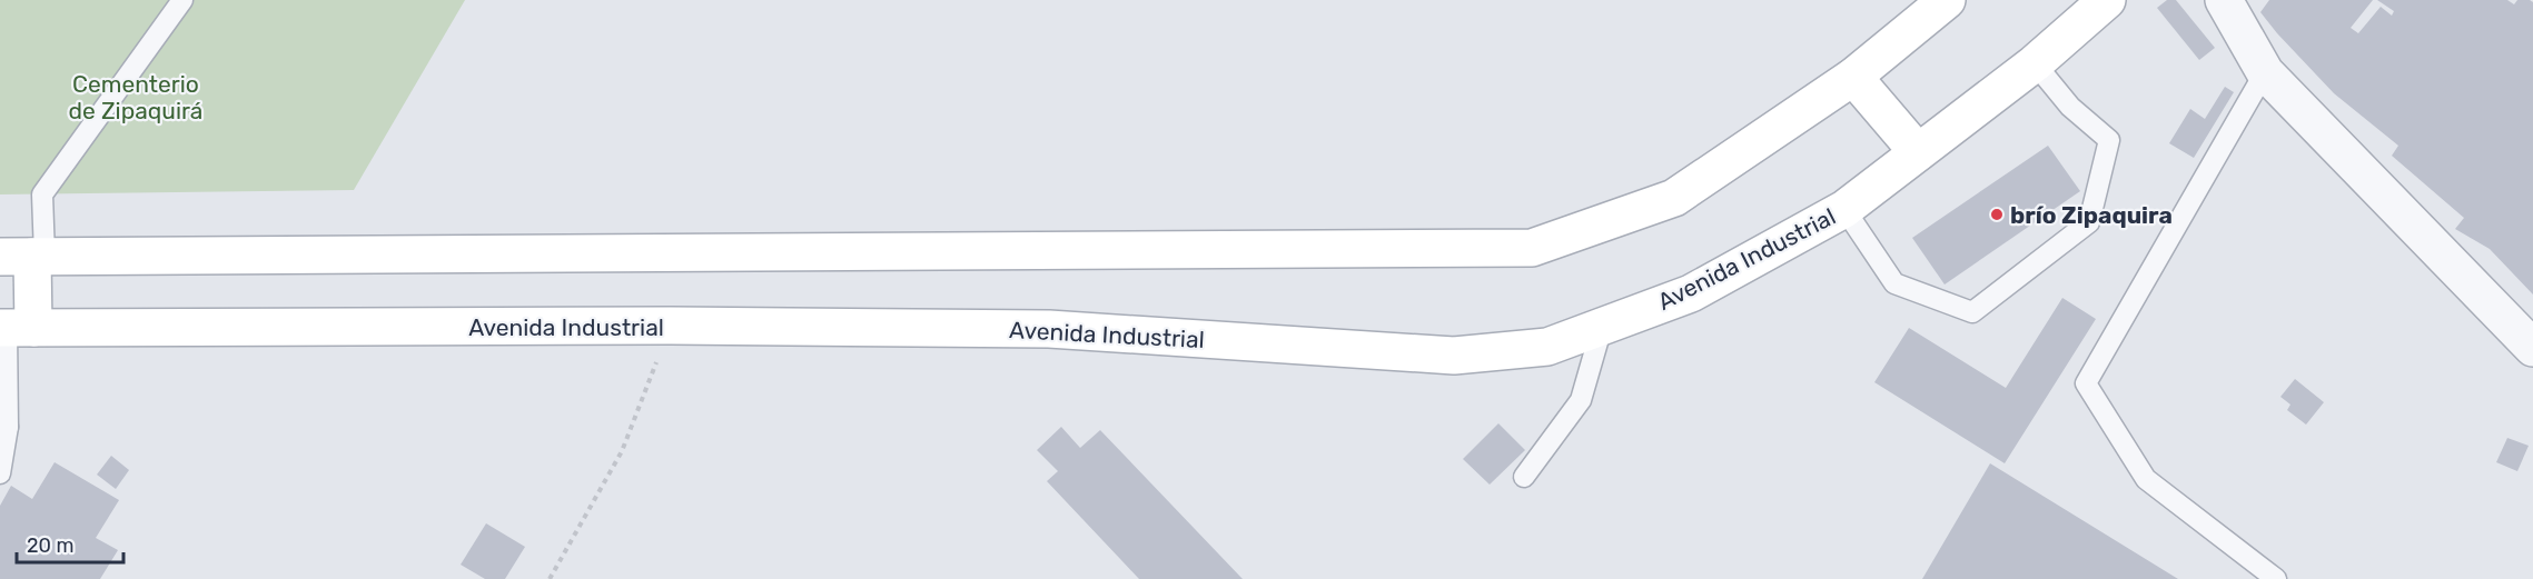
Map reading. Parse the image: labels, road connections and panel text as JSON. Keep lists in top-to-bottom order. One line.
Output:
{"streets":{"main road":["Avenida Industrial"]},"parks":["Cementerio de Zipaquirá"],"places":["brío Zipaquira"],"scale_bar":"20 m"}
